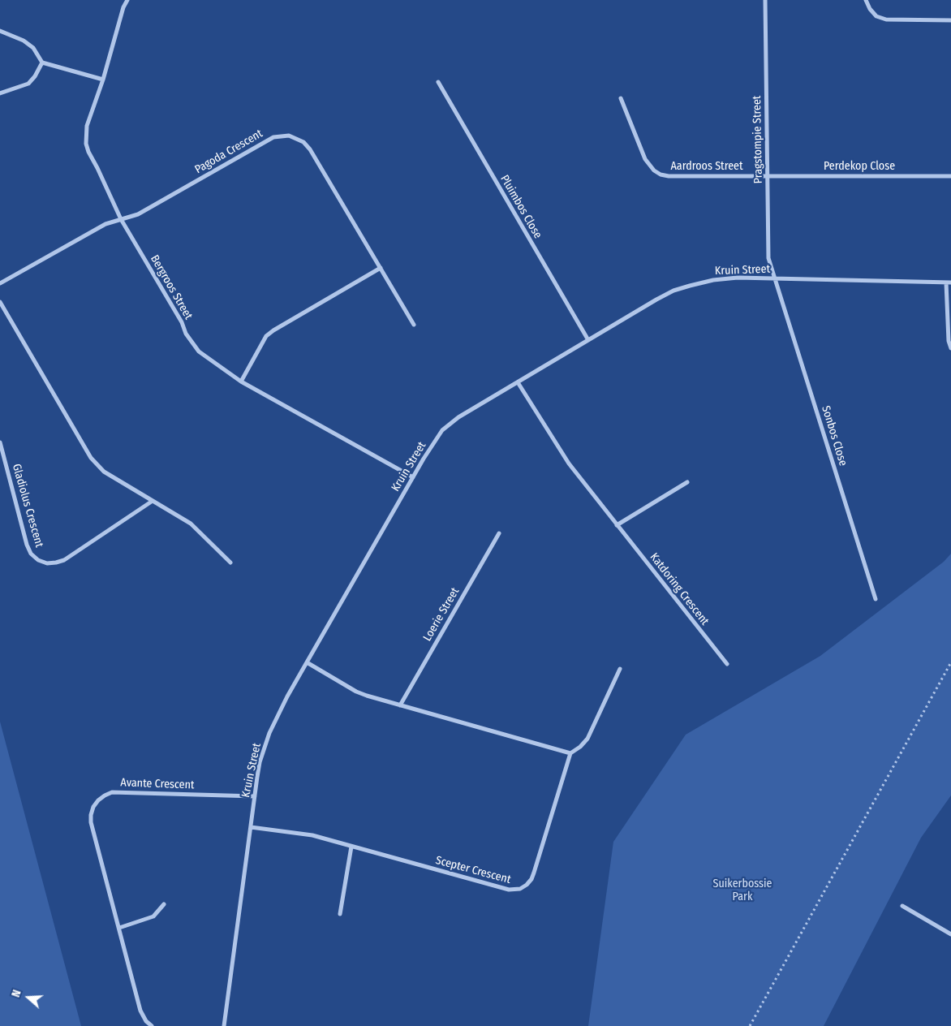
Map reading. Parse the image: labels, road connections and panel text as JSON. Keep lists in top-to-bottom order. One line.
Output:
{"streets":{"street":["Pragstompie Street","Pagoda Crescent","Aardroos Street","Perdekop Close","Pluimbos Close","Kruin Street","Bergroos Street","Sonbos Close","Gladiolus Crescent","Katdoring Crescent","Loerie Street","Avante Crescent","Scepter Crescent"]},"crossings":[["Pragstompie Street","Aardroos Street"],["Pragstompie Street","Perdekop Close"],["Pragstompie Street","Kruin Street"],["Pragstompie Street","Sonbos Close"],["Pagoda Crescent","Bergroos Street"],["Aardroos Street","Perdekop Close"],["Pluimbos Close","Kruin Street"],["Kruin Street","Bergroos Street"],["Kruin Street","Sonbos Close"],["Kruin Street","Katdoring Crescent"],["Kruin Street","Avante Crescent"],["Kruin Street","Scepter Crescent"]],"parks":["Suikerbossie Park"],"north":"left"}
